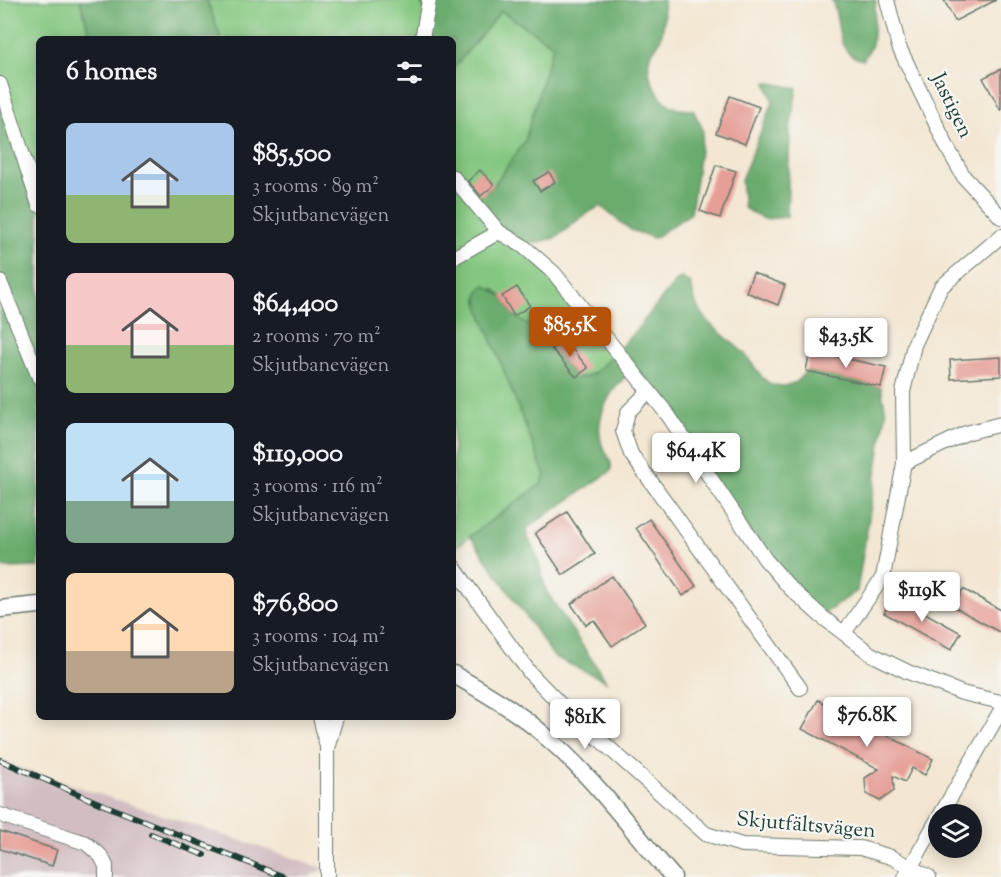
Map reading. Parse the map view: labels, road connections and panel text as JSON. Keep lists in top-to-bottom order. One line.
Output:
{"streets":{"street":["Jastigen","Skjutfältsvägen"]},"page":{"heading":"6 homes","list":[{"name":"$85,500","note":"3 rooms · 89 m² · Skjutbanevägen"},{"name":"$64,400","note":"2 rooms · 70 m² · Skjutbanevägen"},{"name":"$119,000","note":"3 rooms · 116 m² · Skjutbanevägen"},{"name":"$76,800","note":"3 rooms · 104 m² · Skjutbanevägen"}],"price":["$85.5K","$43.5K","$64.4K","$119K","$76.8K","$81K"]}}
